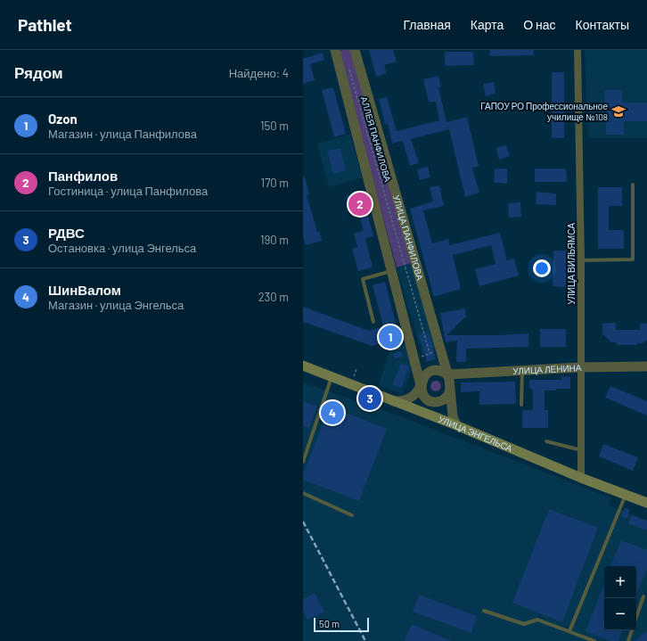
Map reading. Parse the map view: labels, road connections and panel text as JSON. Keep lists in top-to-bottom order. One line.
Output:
{"streets":{"main road":["УЛИЦА ЭНГЕЛЬСА"],"street":["УЛИЦА ПАНФИЛОВА","УЛИЦА ВИЛЬЯМСА","УЛИЦА ЛЕНИНА"],"path":["АЛЛЕЯ ПАНФИЛОВА"]},"crossings":[["УЛИЦА ПАНФИЛОВА","УЛИЦА ЛЕНИНА"],["УЛИЦА ПАНФИЛОВА","УЛИЦА ЭНГЕЛЬСА"],["УЛИЦА ВИЛЬЯМСА","УЛИЦА ЛЕНИНА"],["УЛИЦА ВИЛЬЯМСА","УЛИЦА ЭНГЕЛЬСА"]],"places":{"school or university":["ГАПОУ РО Профессиональное училище №108"]},"scale_bar":"50 m","page":{"header":"Pathlet","nav":["Главная","Карта","О нас","Контакты"],"heading":["Рядом","Найдено: 4"],"list":[{"mark":"1","name":"Ozon","note":"Магазин · улица Панфилова","value":"150 m"},{"mark":"2","name":"Панфилов","note":"Гостиница · улица Панфилова","value":"170 m"},{"mark":"3","name":"РДВС","note":"Остановка · улица Энгельса","value":"190 m"},{"mark":"4","name":"ШинВалом","note":"Магазин · улица Энгельса","value":"230 m"}],"pins":["2","1","3","4"],"map_buttons":["+","−"],"scale":"50 m"}}
